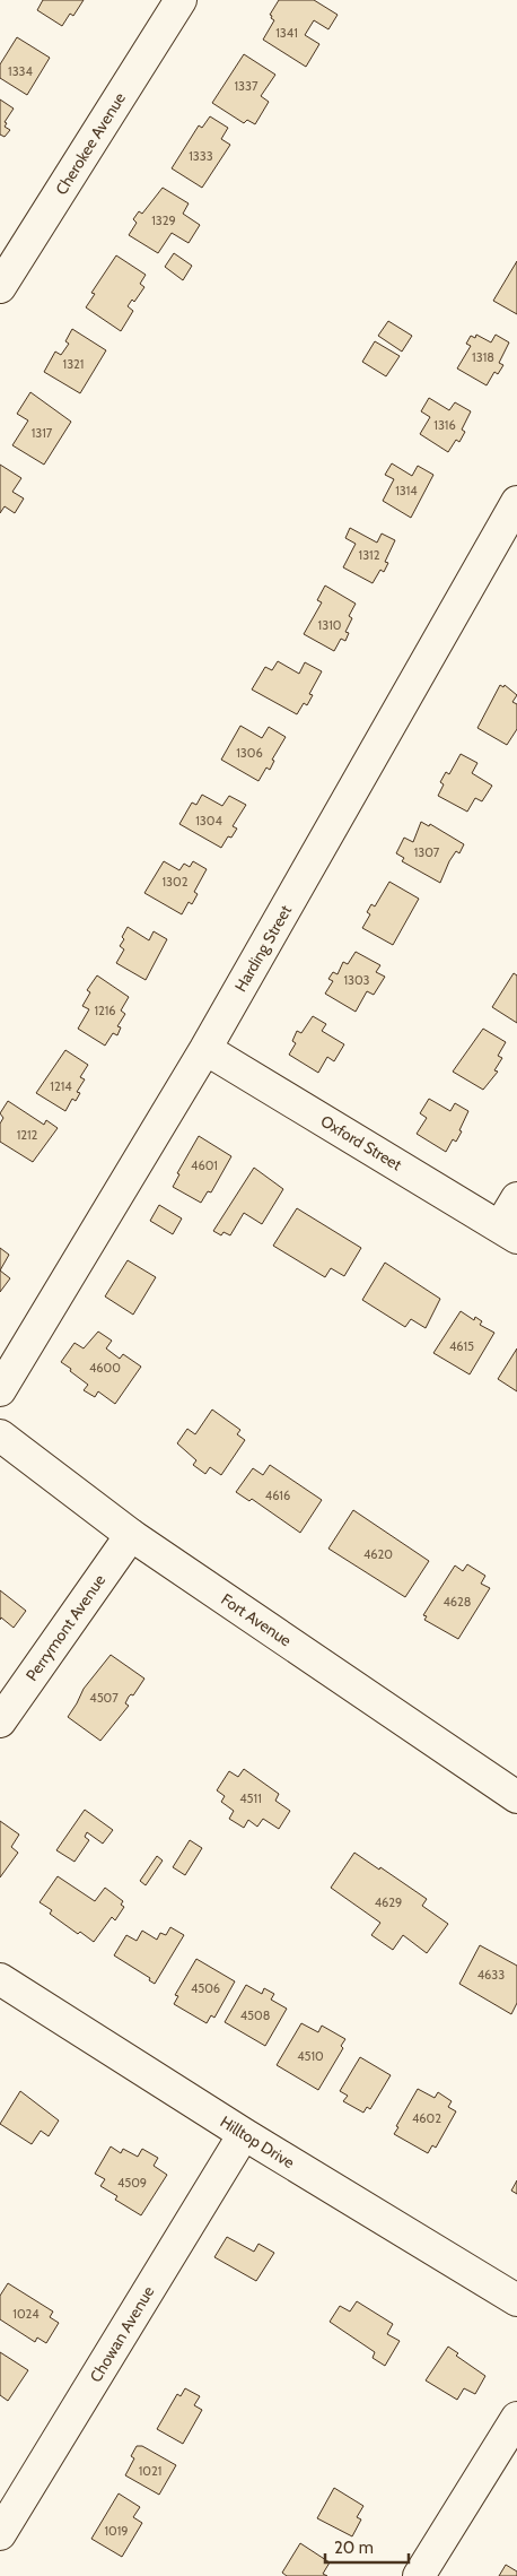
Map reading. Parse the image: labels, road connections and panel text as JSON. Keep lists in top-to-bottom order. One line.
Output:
{"streets":{"street":["Cherokee Avenue","Harding Street","Oxford Street","Fort Avenue","Perrymont Avenue","Hilltop Drive","Chowan Avenue"]},"crossings":[["Harding Street","Oxford Street"],["Fort Avenue","Perrymont Avenue"],["Hilltop Drive","Chowan Avenue"]],"house_numbers":["1341","1334","1337","1333","1329","1318","1321","1316","1317","1314","1312","1310","1306","1304","1307","1302","1303","1216","1214","1212","4601","4615","4600","4616","4620","4628","4507","4511","4629","4633","4506","4508","4510","4602","4509","1024","1021","1019"],"scale_bar":"20 m"}
